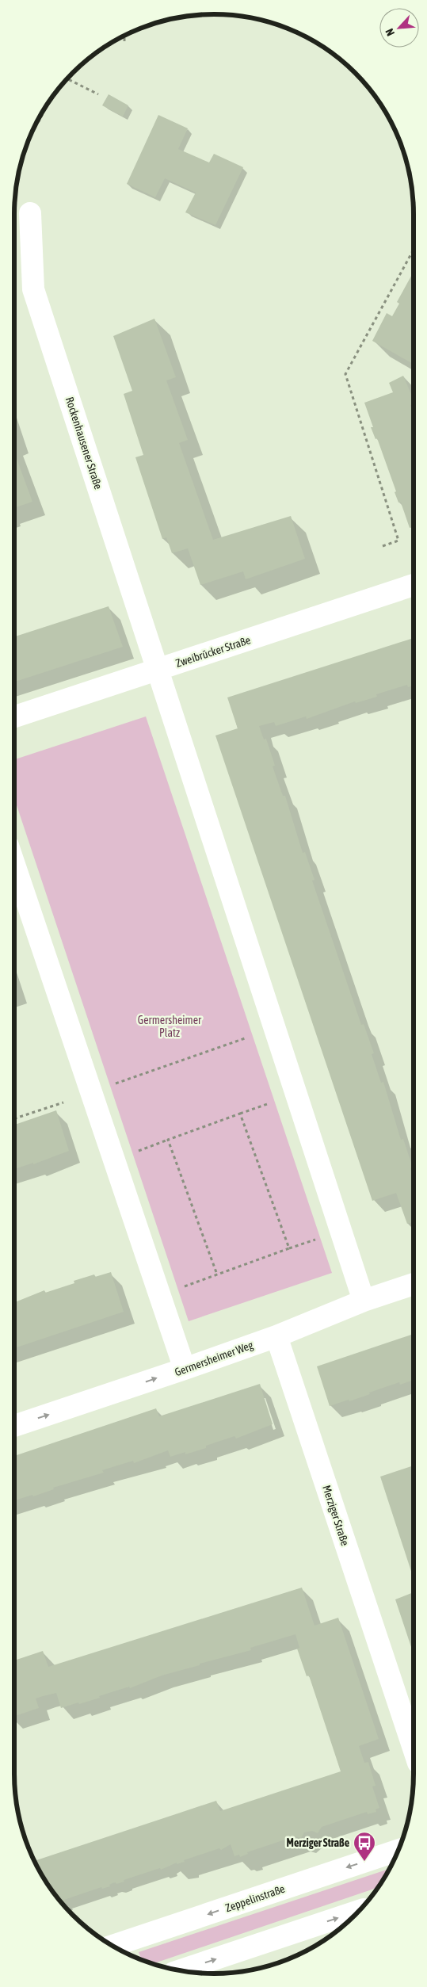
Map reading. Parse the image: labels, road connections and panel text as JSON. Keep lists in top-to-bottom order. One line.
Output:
{"streets":{"street":["Rockenhausener Straße","Zweibrücker Straße","Germersheimer Weg","Merziger Straße","Zeppelinstraße"]},"crossings":[["Rockenhausener Straße","Zweibrücker Straße"],["Germersheimer Weg","Merziger Straße"]],"one_way":["Germersheimer Weg"],"parks":["Germersheimer Platz"],"places":{"bus stop":["Merziger Straße"]},"north":"bottom left"}
